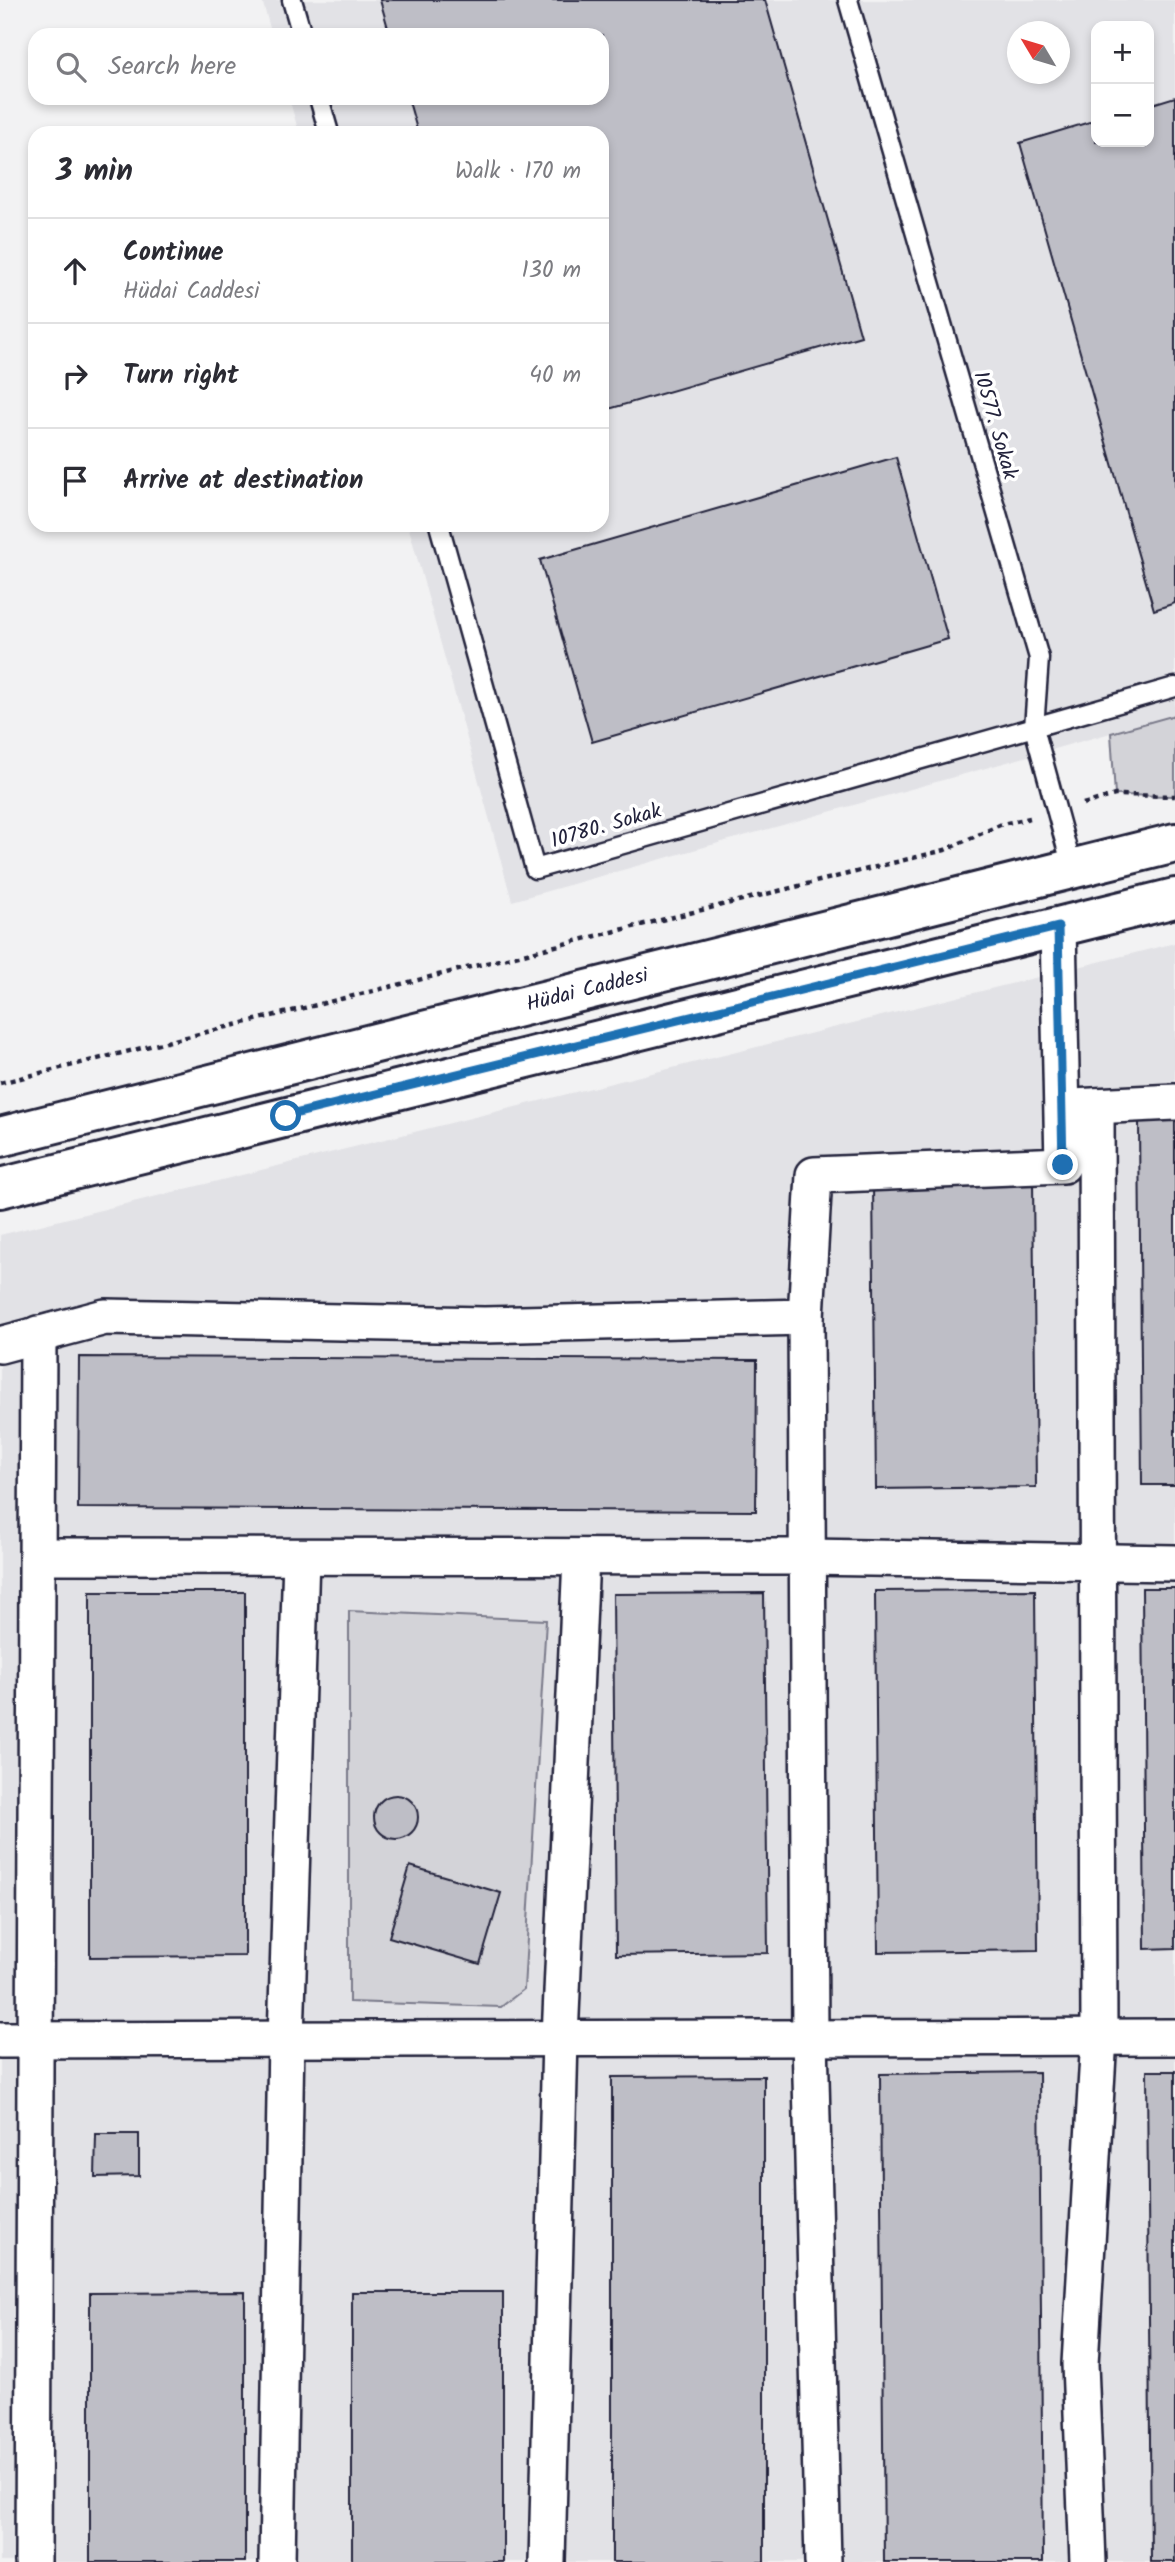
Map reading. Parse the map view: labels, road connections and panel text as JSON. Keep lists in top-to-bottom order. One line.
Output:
{"streets":{"street":["Hüdai Caddesi"],"lane":["10577. Sokak","10780. Sokak"]},"crossings":[["10577. Sokak","10780. Sokak"],["10577. Sokak","Hüdai Caddesi"]],"north":"top left","page":{"map_buttons":["+","−"],"search":"Search here","heading":["3 min","Walk · 170 m"],"list":[["Continue","Hüdai Caddesi","130 m"],["Turn right","40 m"],"Arrive at destination"]}}
